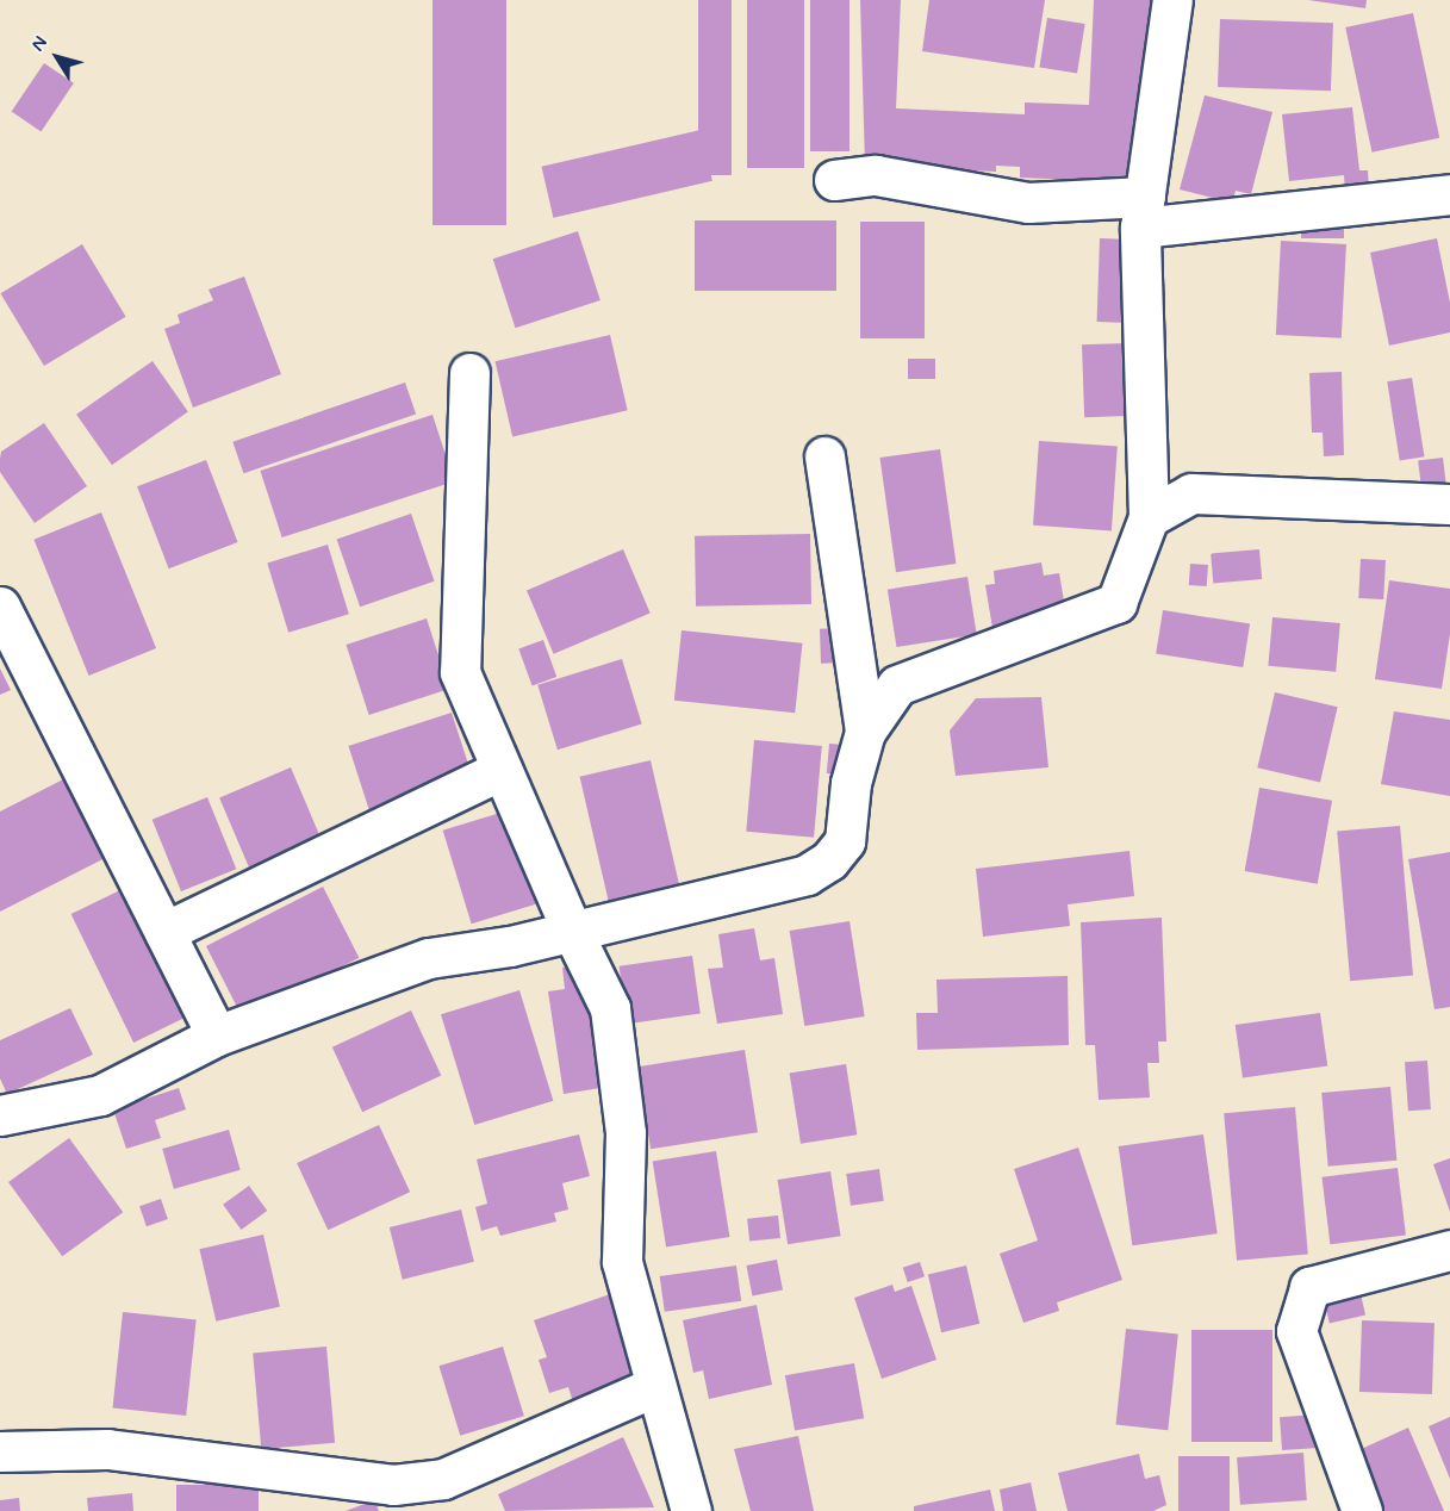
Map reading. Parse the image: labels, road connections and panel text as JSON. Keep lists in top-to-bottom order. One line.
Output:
{"north":"top left"}
